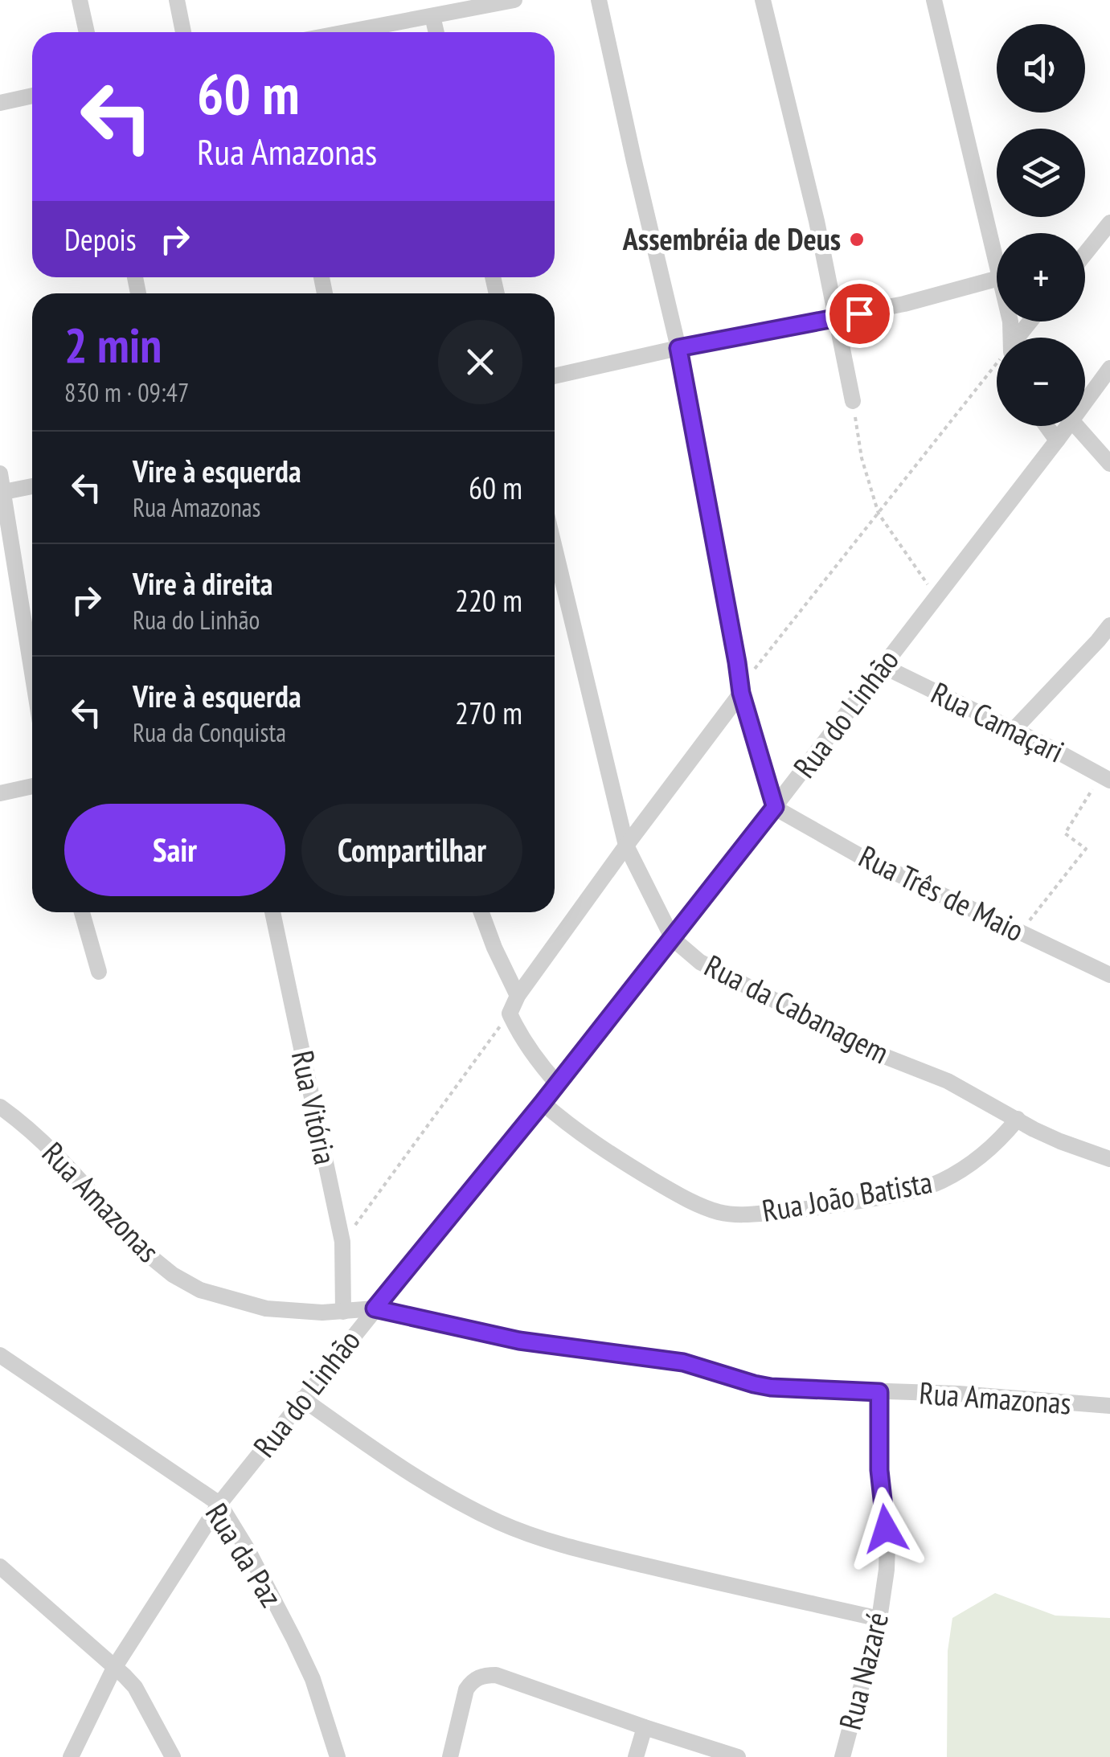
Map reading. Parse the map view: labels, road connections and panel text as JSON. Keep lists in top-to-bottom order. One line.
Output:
{"streets":{"street":["Rua do Linhão","Rua Camaçari","Rua Três de Maio","Rua da Cabanagem","Rua Vitória","Rua João Batista","Rua Amazonas","Rua da Paz","Rua Nazaré"]},"crossings":[["Rua do Linhão","Rua Camaçari"],["Rua do Linhão","Rua Três de Maio"],["Rua do Linhão","Rua da Cabanagem"],["Rua do Linhão","Rua João Batista"],["Rua do Linhão","Rua Amazonas"],["Rua do Linhão","Rua da Paz"],["Rua da Cabanagem","Rua João Batista"],["Rua Vitória","Rua Amazonas"],["Rua Amazonas","Rua Nazaré"]],"places":["Assembréia de Deus"],"page":{"map_buttons":["+","−"],"turn":["60 m","Rua Amazonas"],"then":"Depois","heading":["2 min","830 m · 09:47"],"list":[{"name":"Vire à esquerda","note":"Rua Amazonas","value":"60 m"},{"name":"Vire à direita","note":"Rua do Linhão","value":"220 m"},{"name":"Vire à esquerda","note":"Rua da Conquista","value":"270 m"}],"buttons":["Sair","Compartilhar"]}}
